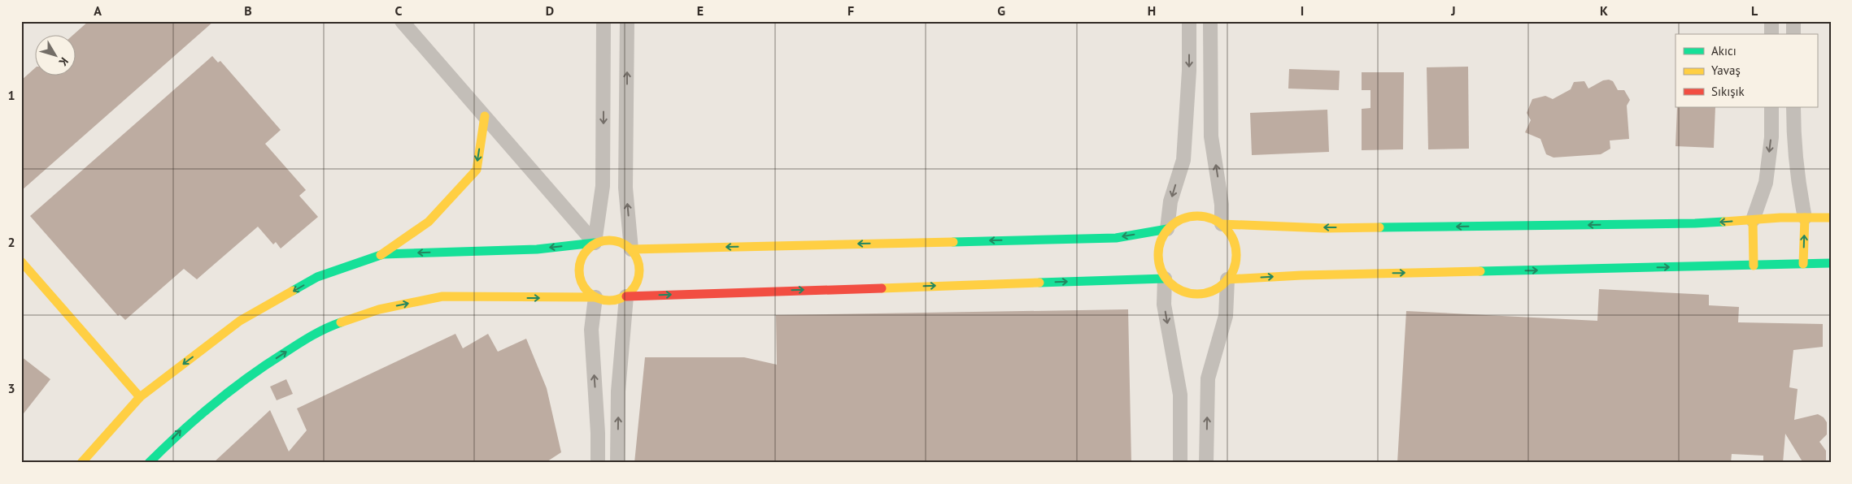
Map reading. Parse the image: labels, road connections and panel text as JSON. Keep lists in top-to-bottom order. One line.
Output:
{"legend":["Akıcı","Yavaş","Sıkışık"],"north":"bottom right","grid":{"columns":["A","B","C","D","E","F","G","H","I","J","K","L"],"rows":["1","2","3"]}}
